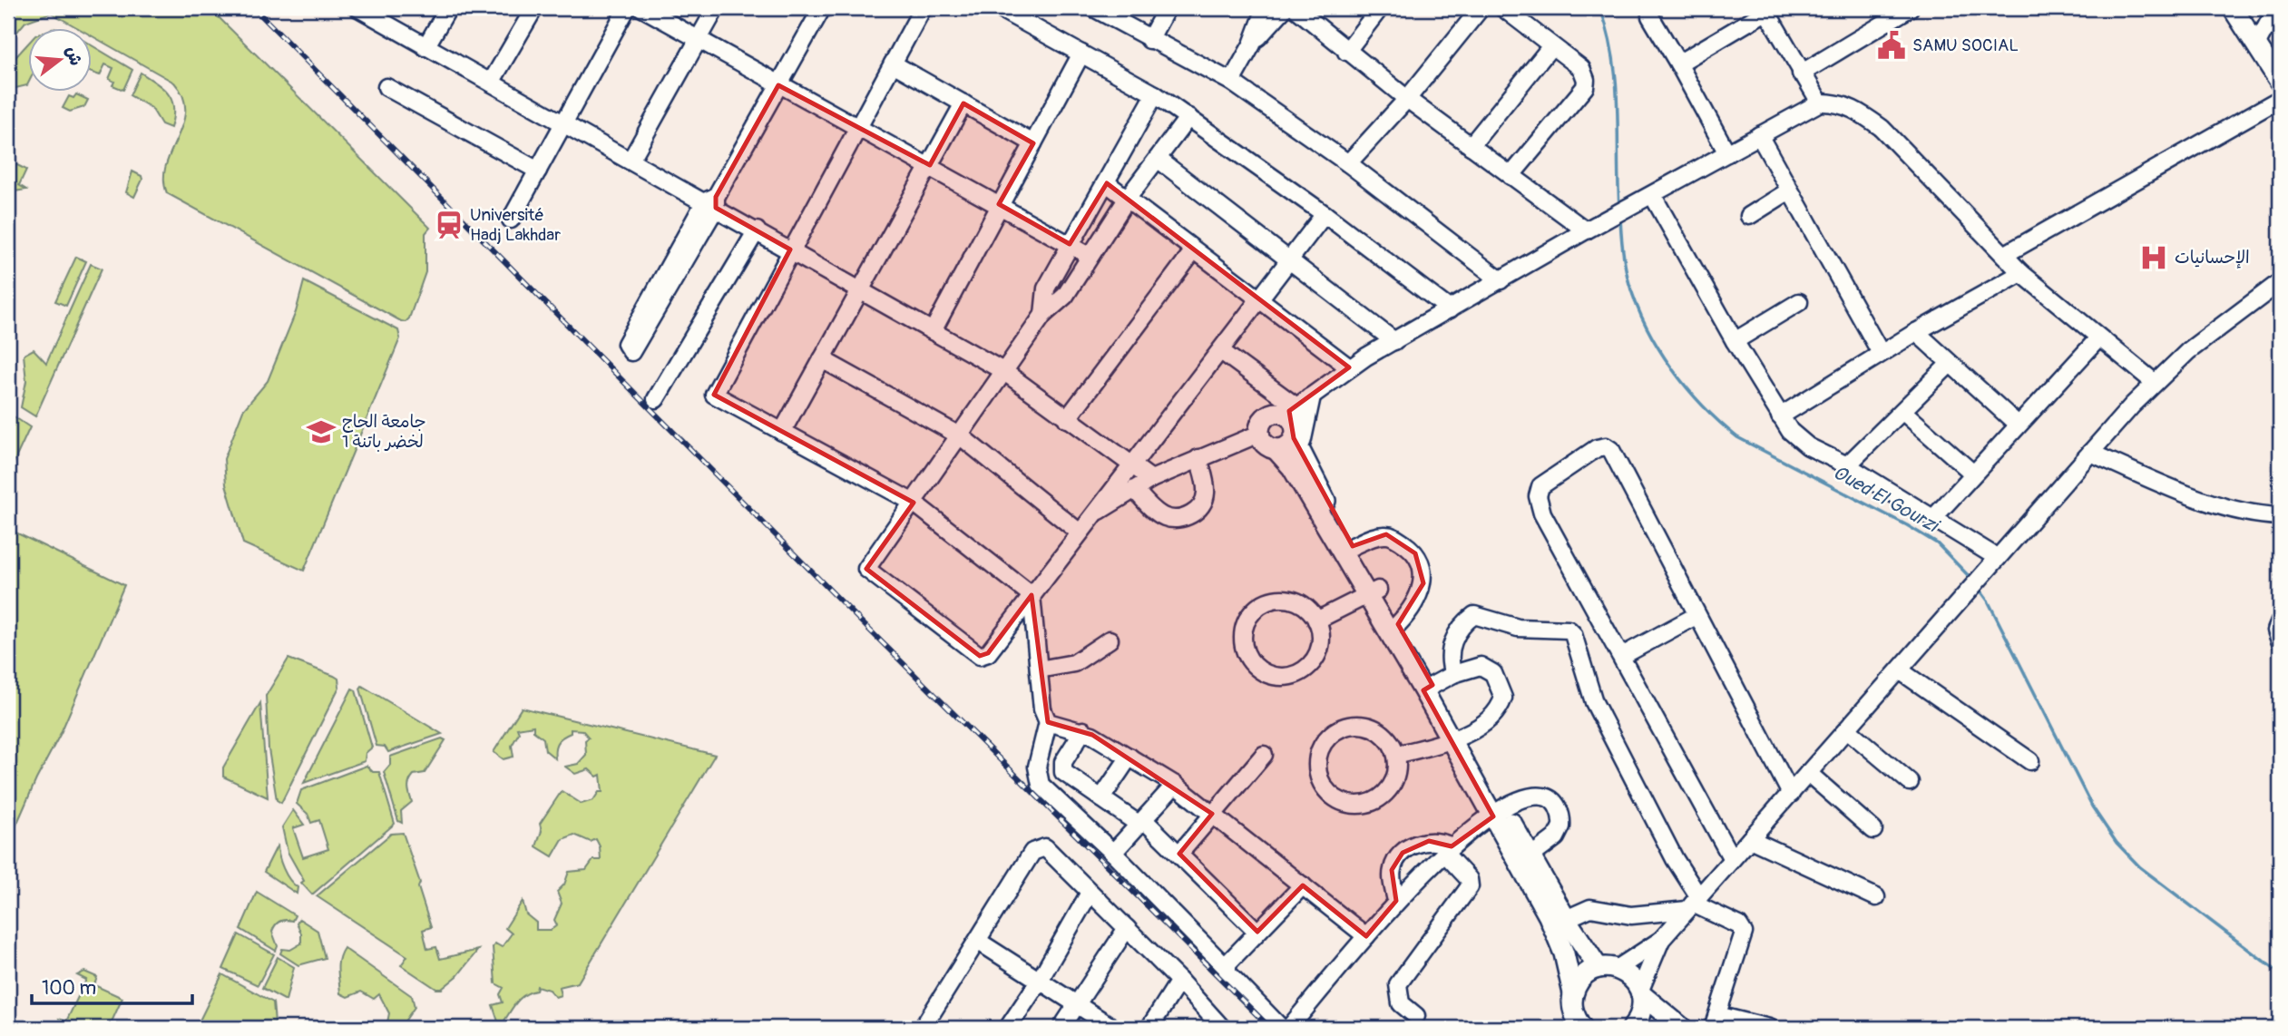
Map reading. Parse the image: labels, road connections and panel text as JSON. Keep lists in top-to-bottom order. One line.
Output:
{"water":["Oued El Gourzi"],"places":{"public building":["SAMU SOCIAL"],"station":["Université Hadj Lakhdar"],"hospital":["الإحسانيات"],"school or university":["جامعة الحاج لخضر باتنة 1"]},"scale_bar":"100 m","north":"right"}
